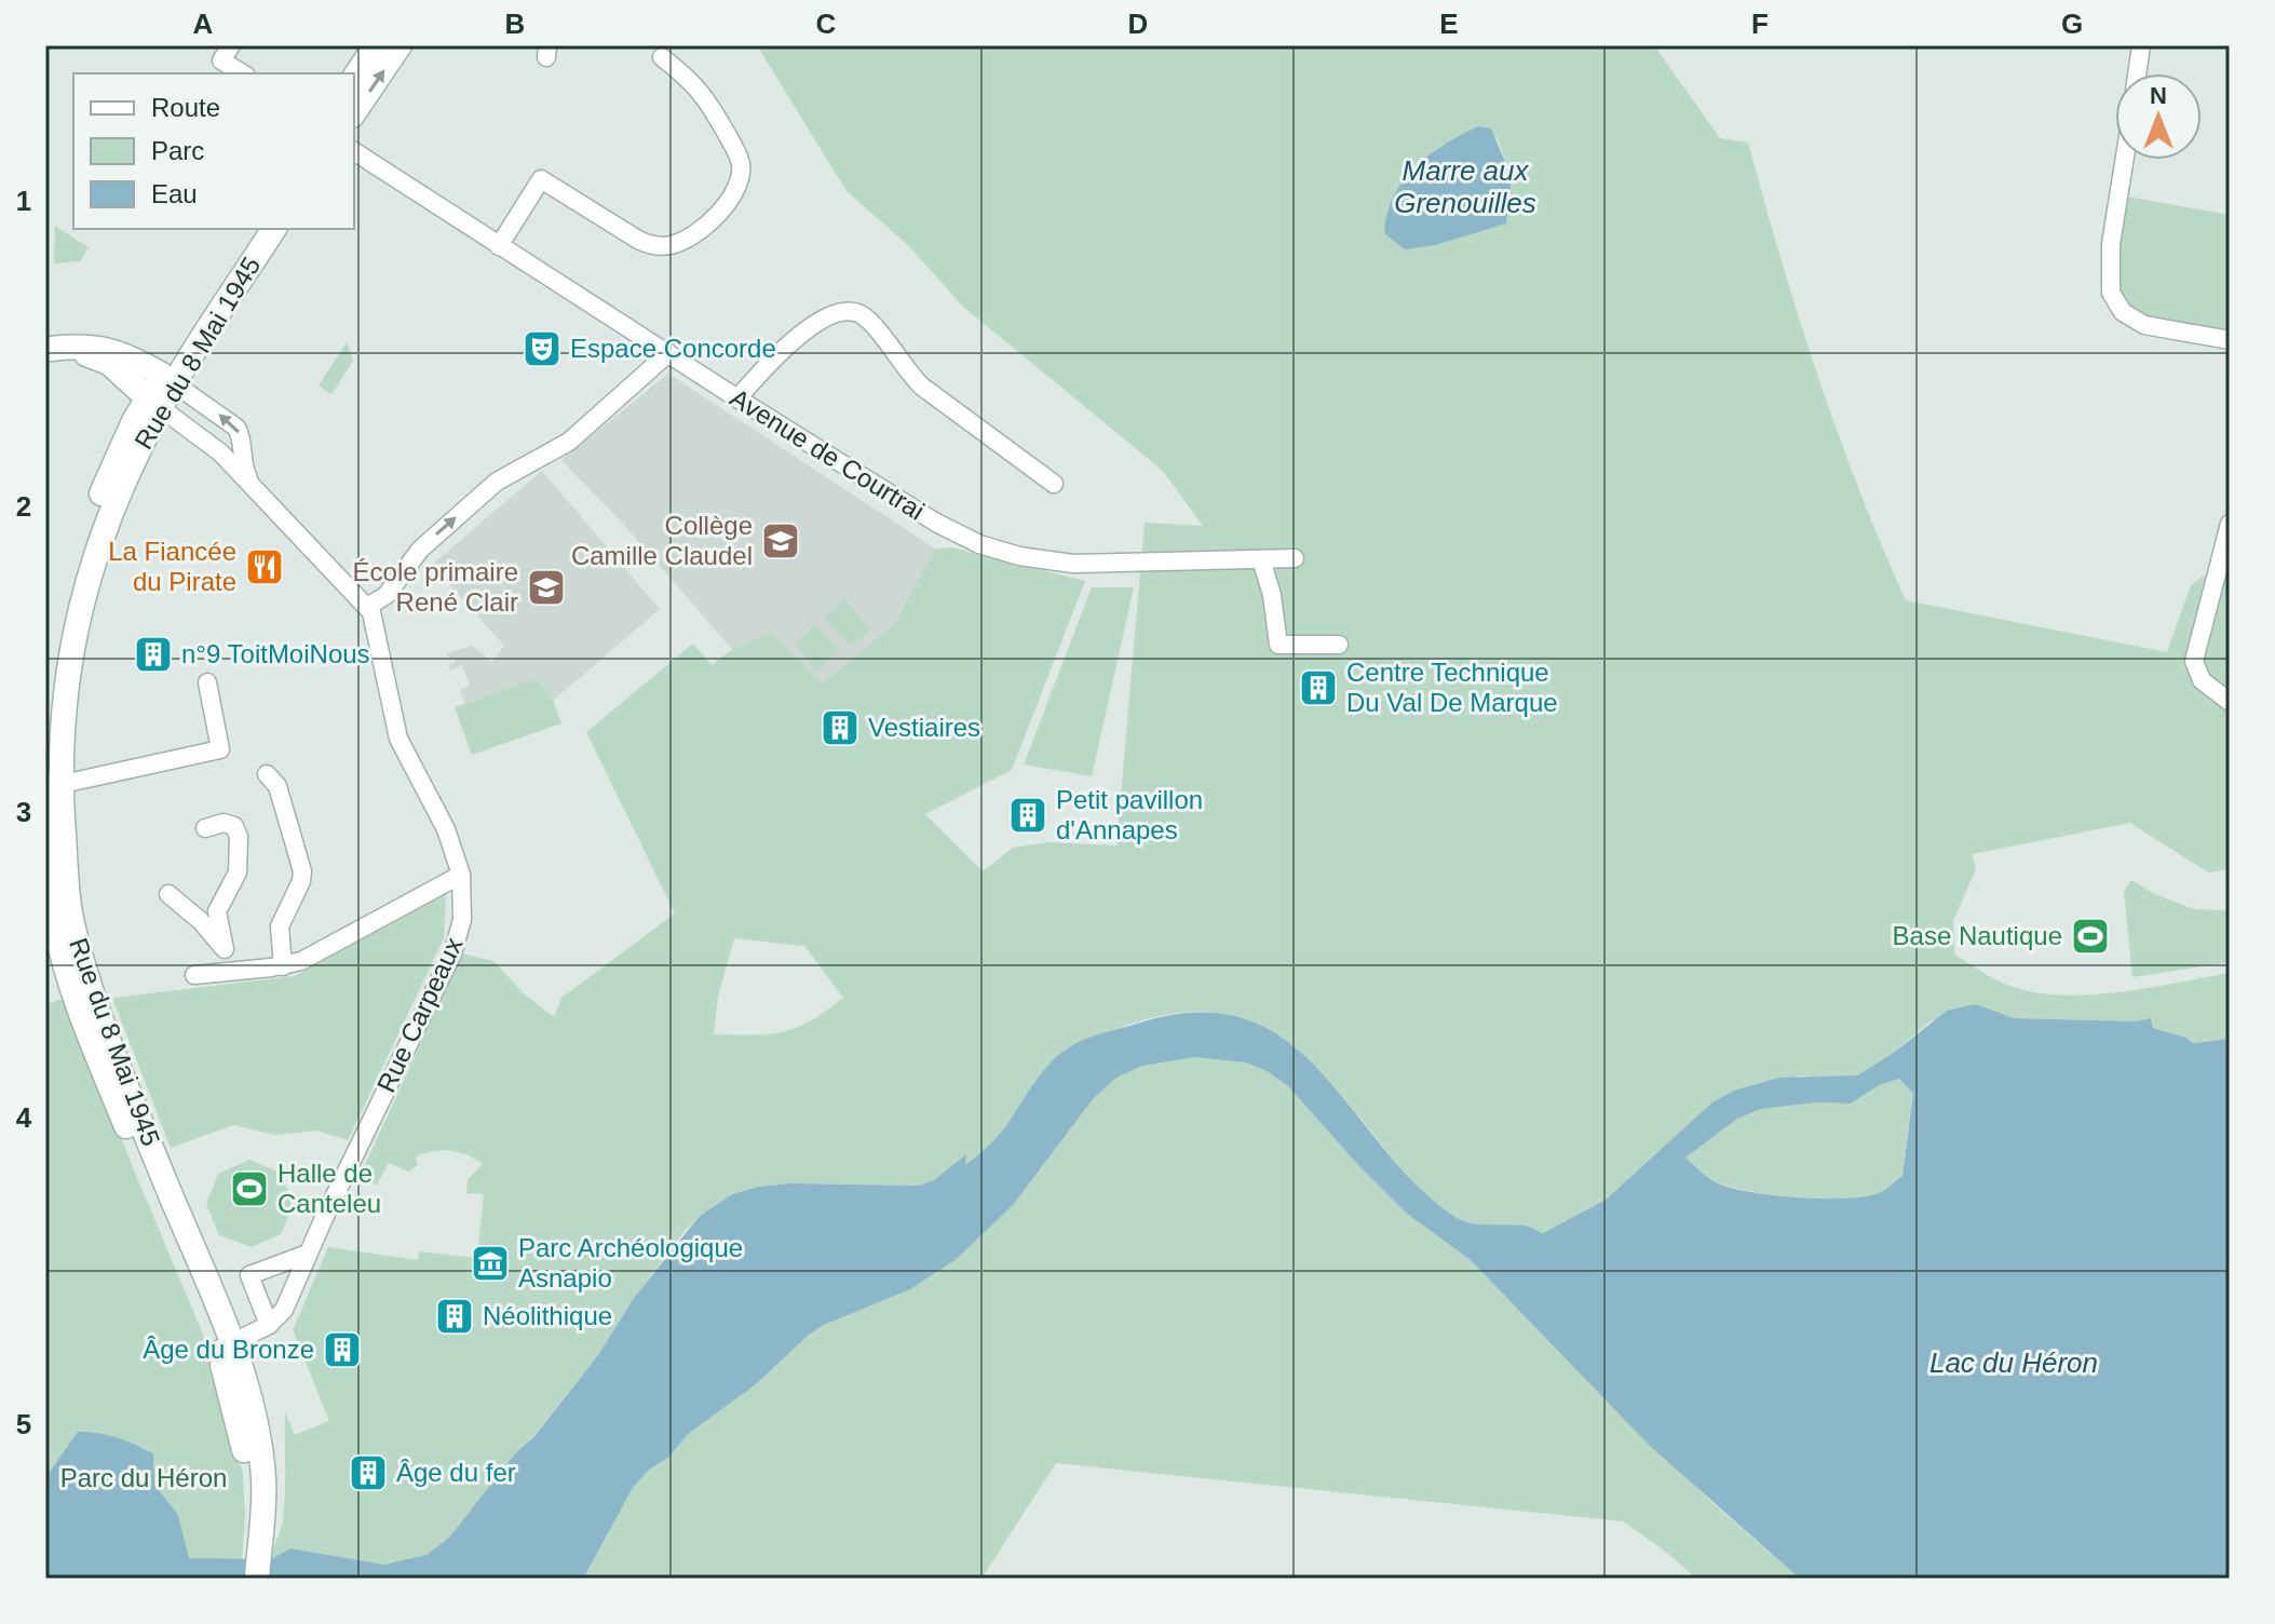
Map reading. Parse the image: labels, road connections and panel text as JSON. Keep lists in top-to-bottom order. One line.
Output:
{"streets":{"main road":["Rue du 8 Mai 1945"],"street":["Avenue de Courtrai","Rue Carpeaux"]},"water":["Marre aux Grenouilles","Lac du Héron"],"parks":["Parc du Héron"],"places":{"theatre":["Espace Concorde"],"school or university":["Collège Camille Claudel","École primaire René Clair"],"restaurant":["La Fiancée du Pirate"],"building":["n°9 ToitMoiNous","Centre Technique Du Val De Marque","Vestiaires","Petit pavillon d'Annapes","Néolithique","Âge du Bronze","Âge du fer"],"sports":["Base Nautique","Halle de Canteleu"],"museum":["Parc Archéologique Asnapio"]},"legend":["Route","Parc","Eau"],"north":"top","grid":{"columns":["A","B","C","D","E","F","G"],"rows":["1","2","3","4","5"]}}
